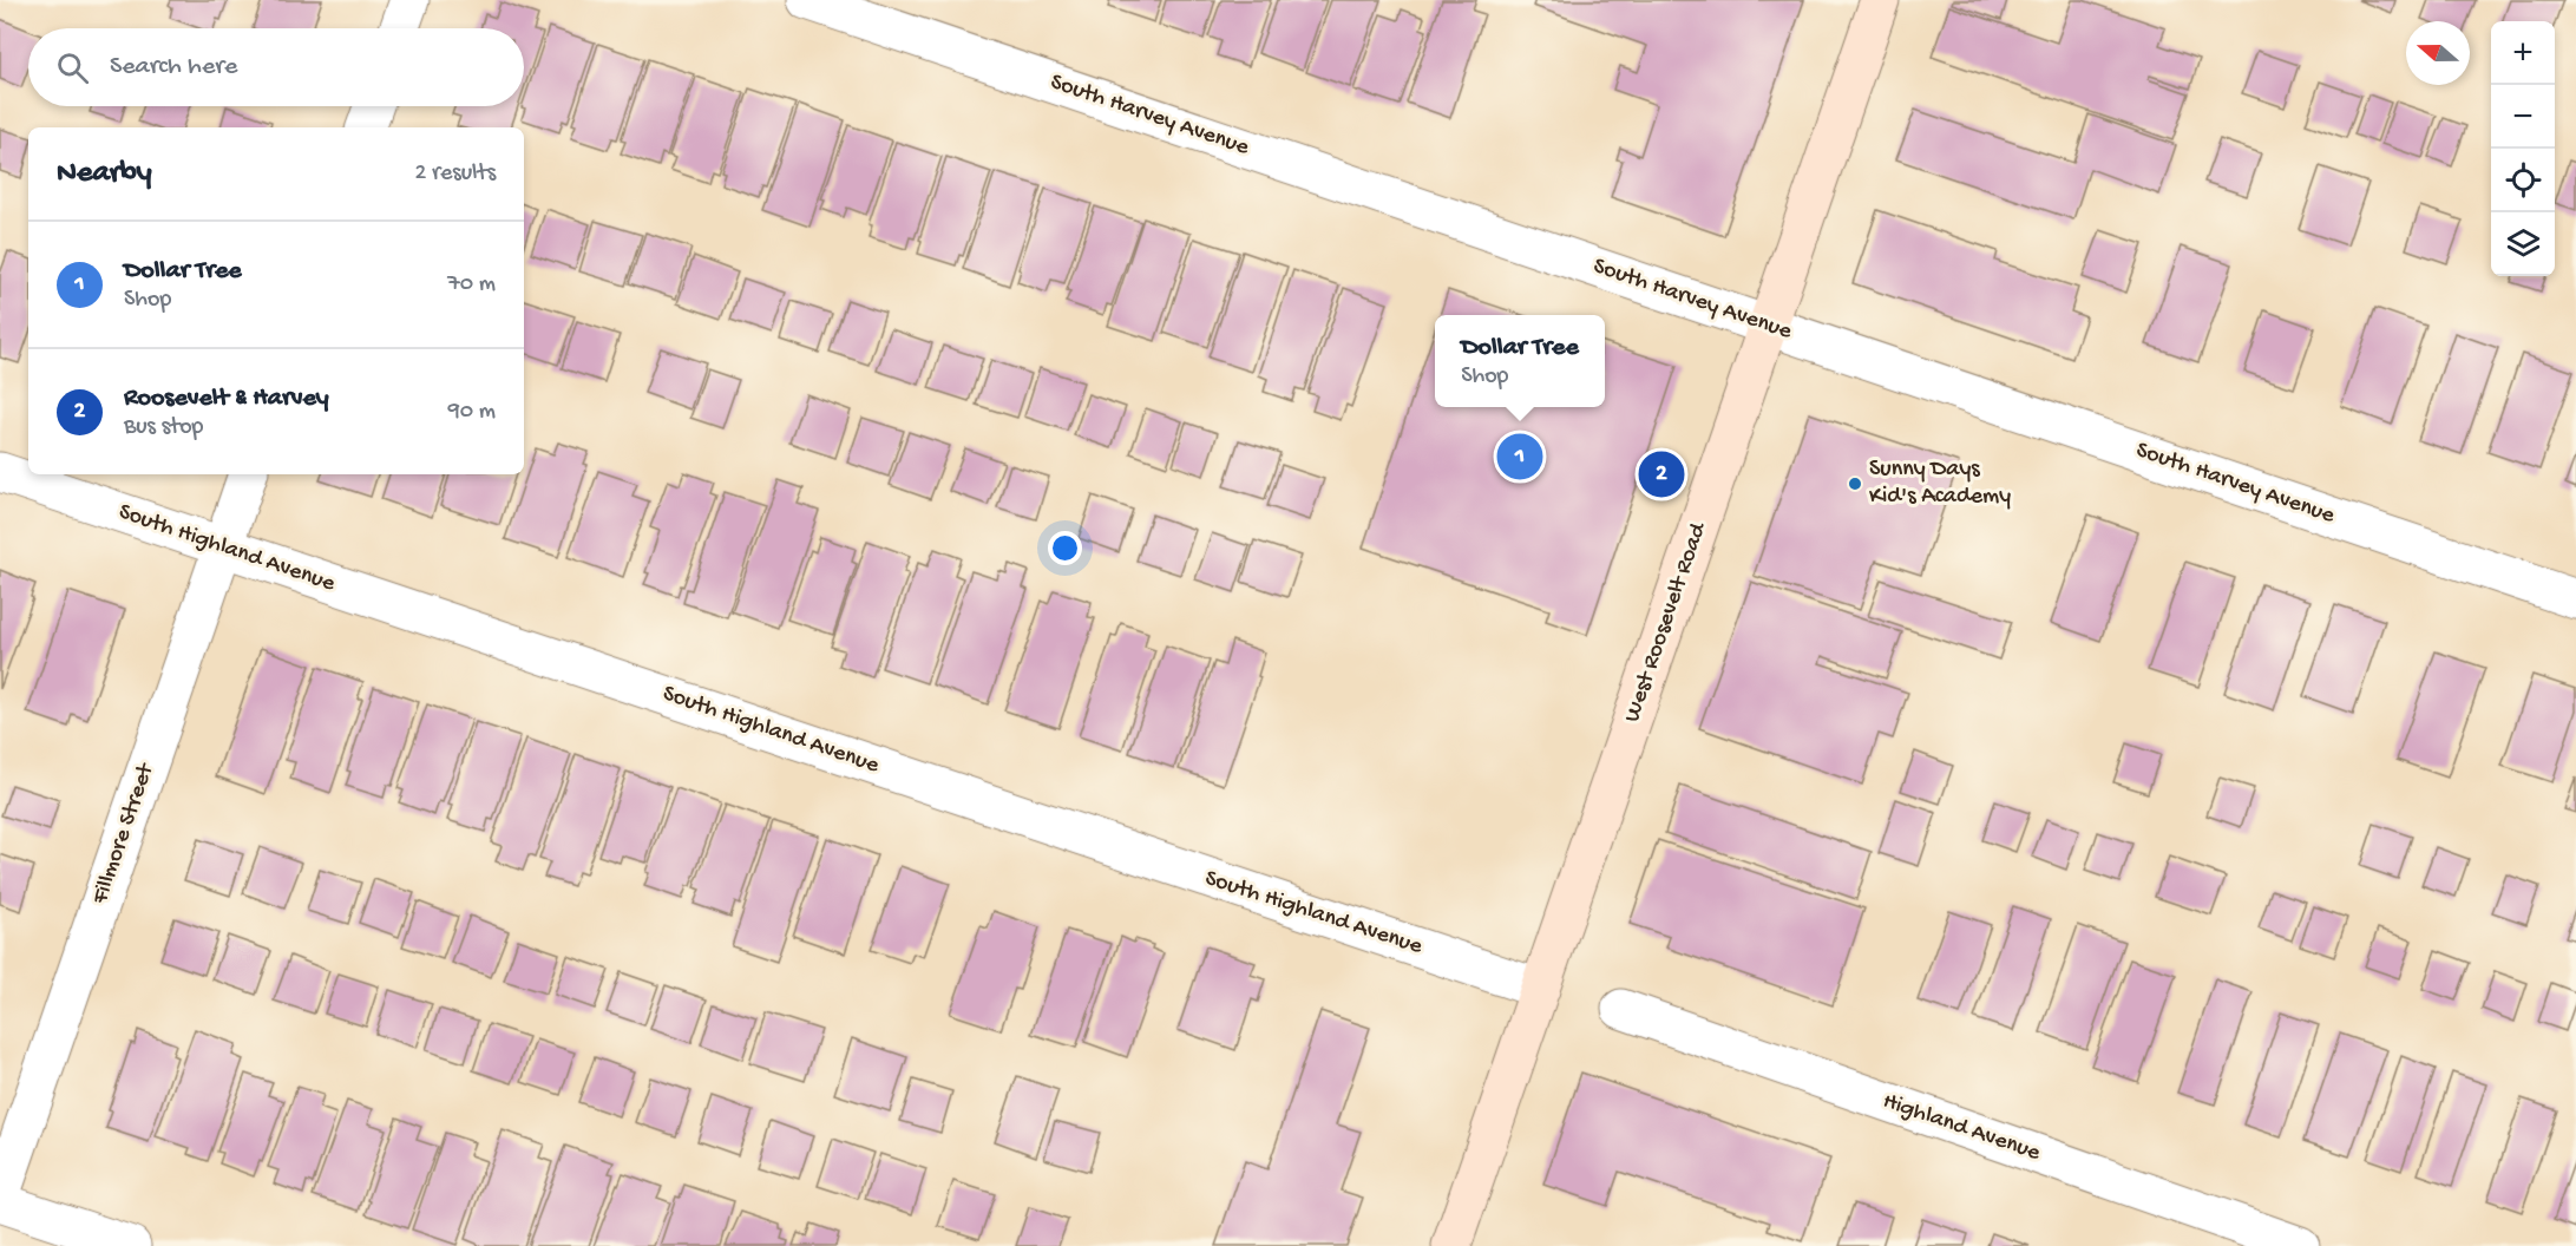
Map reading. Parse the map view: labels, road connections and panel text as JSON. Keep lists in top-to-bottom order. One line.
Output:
{"streets":{"main road":["West Roosevelt Road"],"street":["South Harvey Avenue","South Highland Avenue","Fillmore Street","Highland Avenue"]},"crossings":[["South Harvey Avenue","West Roosevelt Road"],["South Highland Avenue","West Roosevelt Road"],["South Highland Avenue","Fillmore Street"]],"places":["Sunny Days Kid's Academy"],"north":"left","page":{"map_buttons":["+","−"],"search":"Search here","heading":["Nearby","2 results"],"list":[{"mark":"1","name":"Dollar Tree","note":"Shop","value":"70 m"},{"mark":"2","name":"Roosevelt & Harvey","note":"Bus stop","value":"90 m"}],"popup":["Dollar Tree","Shop"],"pins":["1","2"]}}
